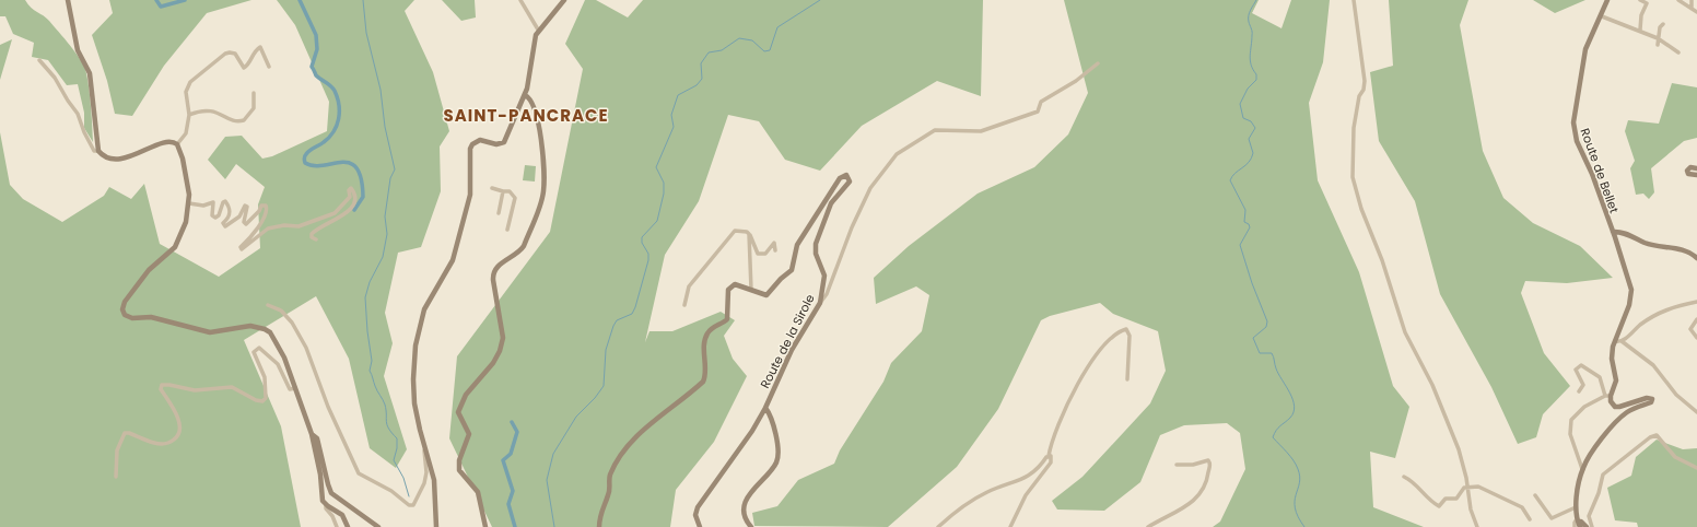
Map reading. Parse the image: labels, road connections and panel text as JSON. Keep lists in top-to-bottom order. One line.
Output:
{"streets":{"street":["Route de Bellet","Route de la Sirole"]},"districts":["SAINT-PANCRACE"]}
